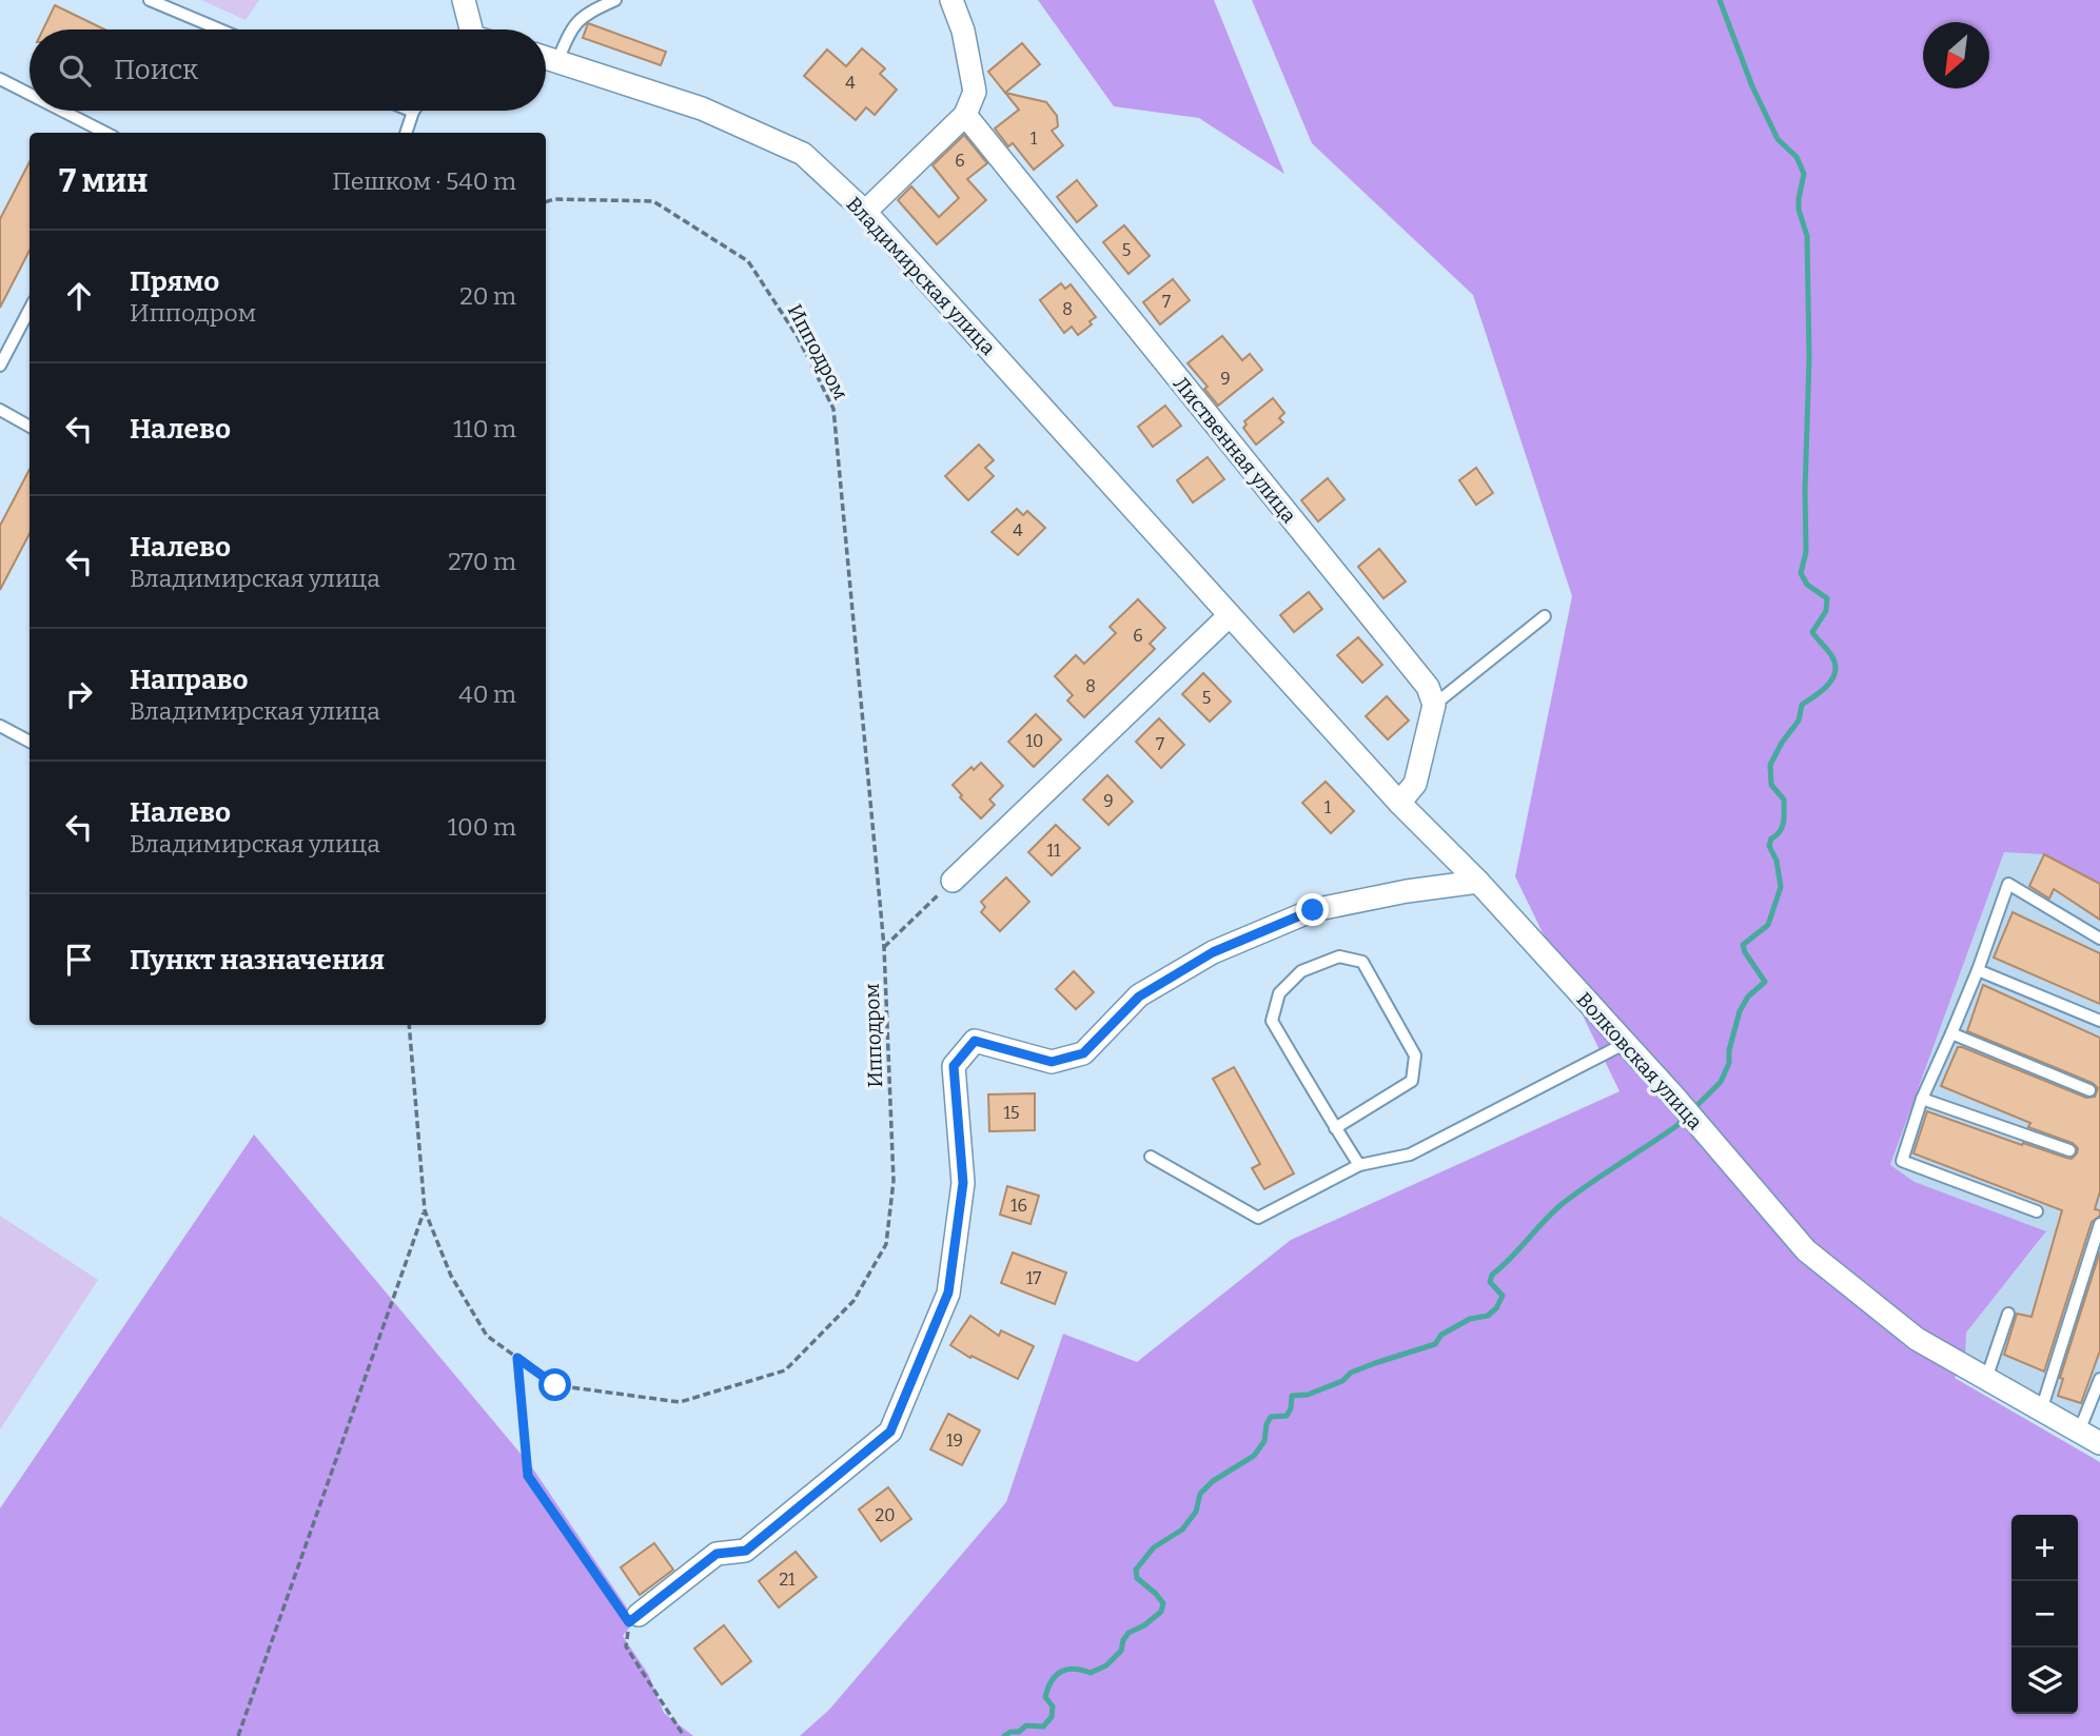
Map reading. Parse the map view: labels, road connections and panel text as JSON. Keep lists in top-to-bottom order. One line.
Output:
{"streets":{"street":["Владимирская улица","Лиственная улица","Волковская улица"],"path":["Ипподром"]},"crossings":[["Владимирская улица","Волковская улица"]],"house_numbers":["4","1","6","5","7","8","9","4","6","8","5","10","7","9","1","11","15","16","17","19","20","21"],"north":"bottom left","page":{"search":"Поиск","heading":["7 мин","Пешком · 540 m"],"list":[["Прямо","Ипподром","20 m"],["Налево","110 m"],["Налево","Владимирская улица","270 m"],["Направо","Владимирская улица","40 m"],["Налево","Владимирская улица","100 m"],"Пункт назначения"],"map_buttons":["+","−"]}}
